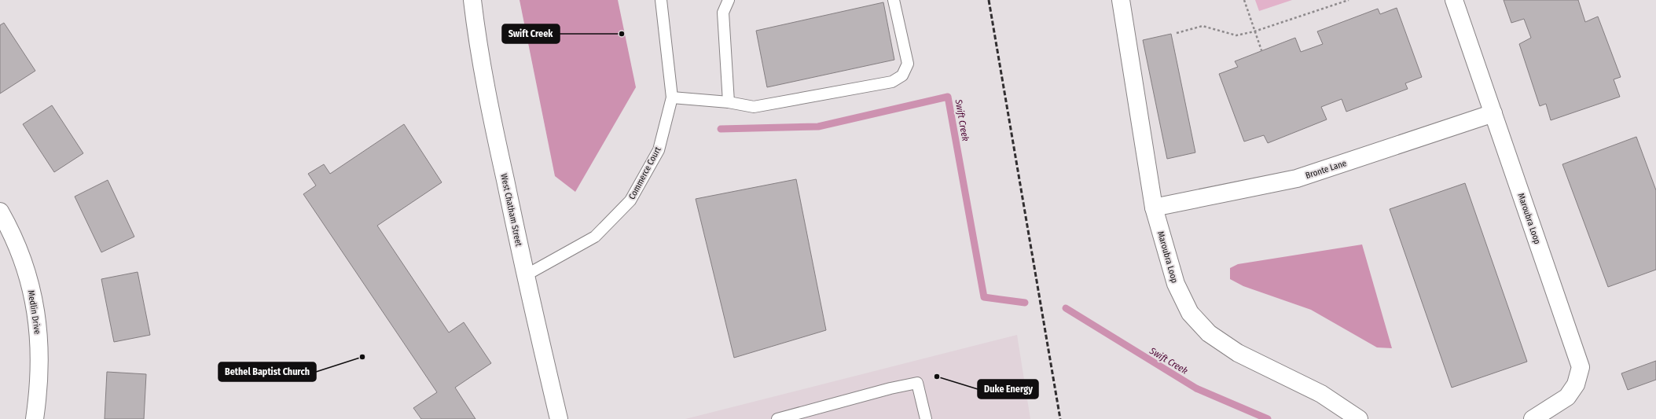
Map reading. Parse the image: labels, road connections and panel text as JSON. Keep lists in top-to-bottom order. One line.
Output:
{"streets":{"street":["Bronte Lane","West Chatham Street","Maroubra Loop","Medlin Drive"],"lane":["Commerce Court"]},"crossings":[["Bronte Lane","Maroubra Loop"],["Commerce Court","West Chatham Street"]],"water":["Swift Creek"],"places":["Swift Creek","Bethel Baptist Church","Duke Energy"]}
